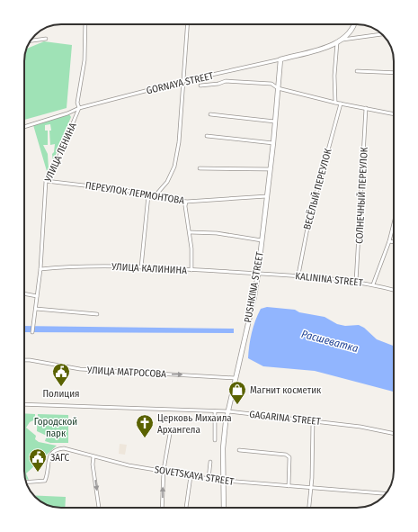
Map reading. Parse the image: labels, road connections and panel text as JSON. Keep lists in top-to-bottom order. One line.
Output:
{"streets":{"main road":["PUSHKINA STREET"],"street":["GORNAYA STREET","УЛИЦА ЛЕНИНА","ВЕСЁЛЫЙ ПЕРЕУЛОК","ПЕРЕУЛОК ЛЕРМОНТОВА","СОЛНЕЧНЫЙ ПЕРЕУЛОК","УЛИЦА КАЛИНИНА","KALININA STREET","УЛИЦА МАТРОСОВА","GAGARINA STREET","SOVETSKAYA STREET"]},"crossings":[["GORNAYA STREET","УЛИЦА ЛЕНИНА"],["GORNAYA STREET","PUSHKINA STREET"],["УЛИЦА ЛЕНИНА","ПЕРЕУЛОК ЛЕРМОНТОВА"],["УЛИЦА ЛЕНИНА","УЛИЦА КАЛИНИНА"],["ВЕСЁЛЫЙ ПЕРЕУЛОК","KALININA STREET"],["ПЕРЕУЛОК ЛЕРМОНТОВА","PUSHKINA STREET"],["СОЛНЕЧНЫЙ ПЕРЕУЛОК","KALININA STREET"],["УЛИЦА КАЛИНИНА","KALININA STREET"],["УЛИЦА КАЛИНИНА","PUSHKINA STREET"],["KALININA STREET","PUSHKINA STREET"],["PUSHKINA STREET","УЛИЦА МАТРОСОВА"],["PUSHKINA STREET","GAGARINA STREET"],["PUSHKINA STREET","SOVETSKAYA STREET"]],"one_way":["УЛИЦА МАТРОСОВА"],"water":["Расшеватка"],"parks":["Городской парк"],"places":{"public building":["Полиция","ЗАГС"],"shop":["Магнит косметик"],"church":["Церковь Михаила Архангела"]}}
